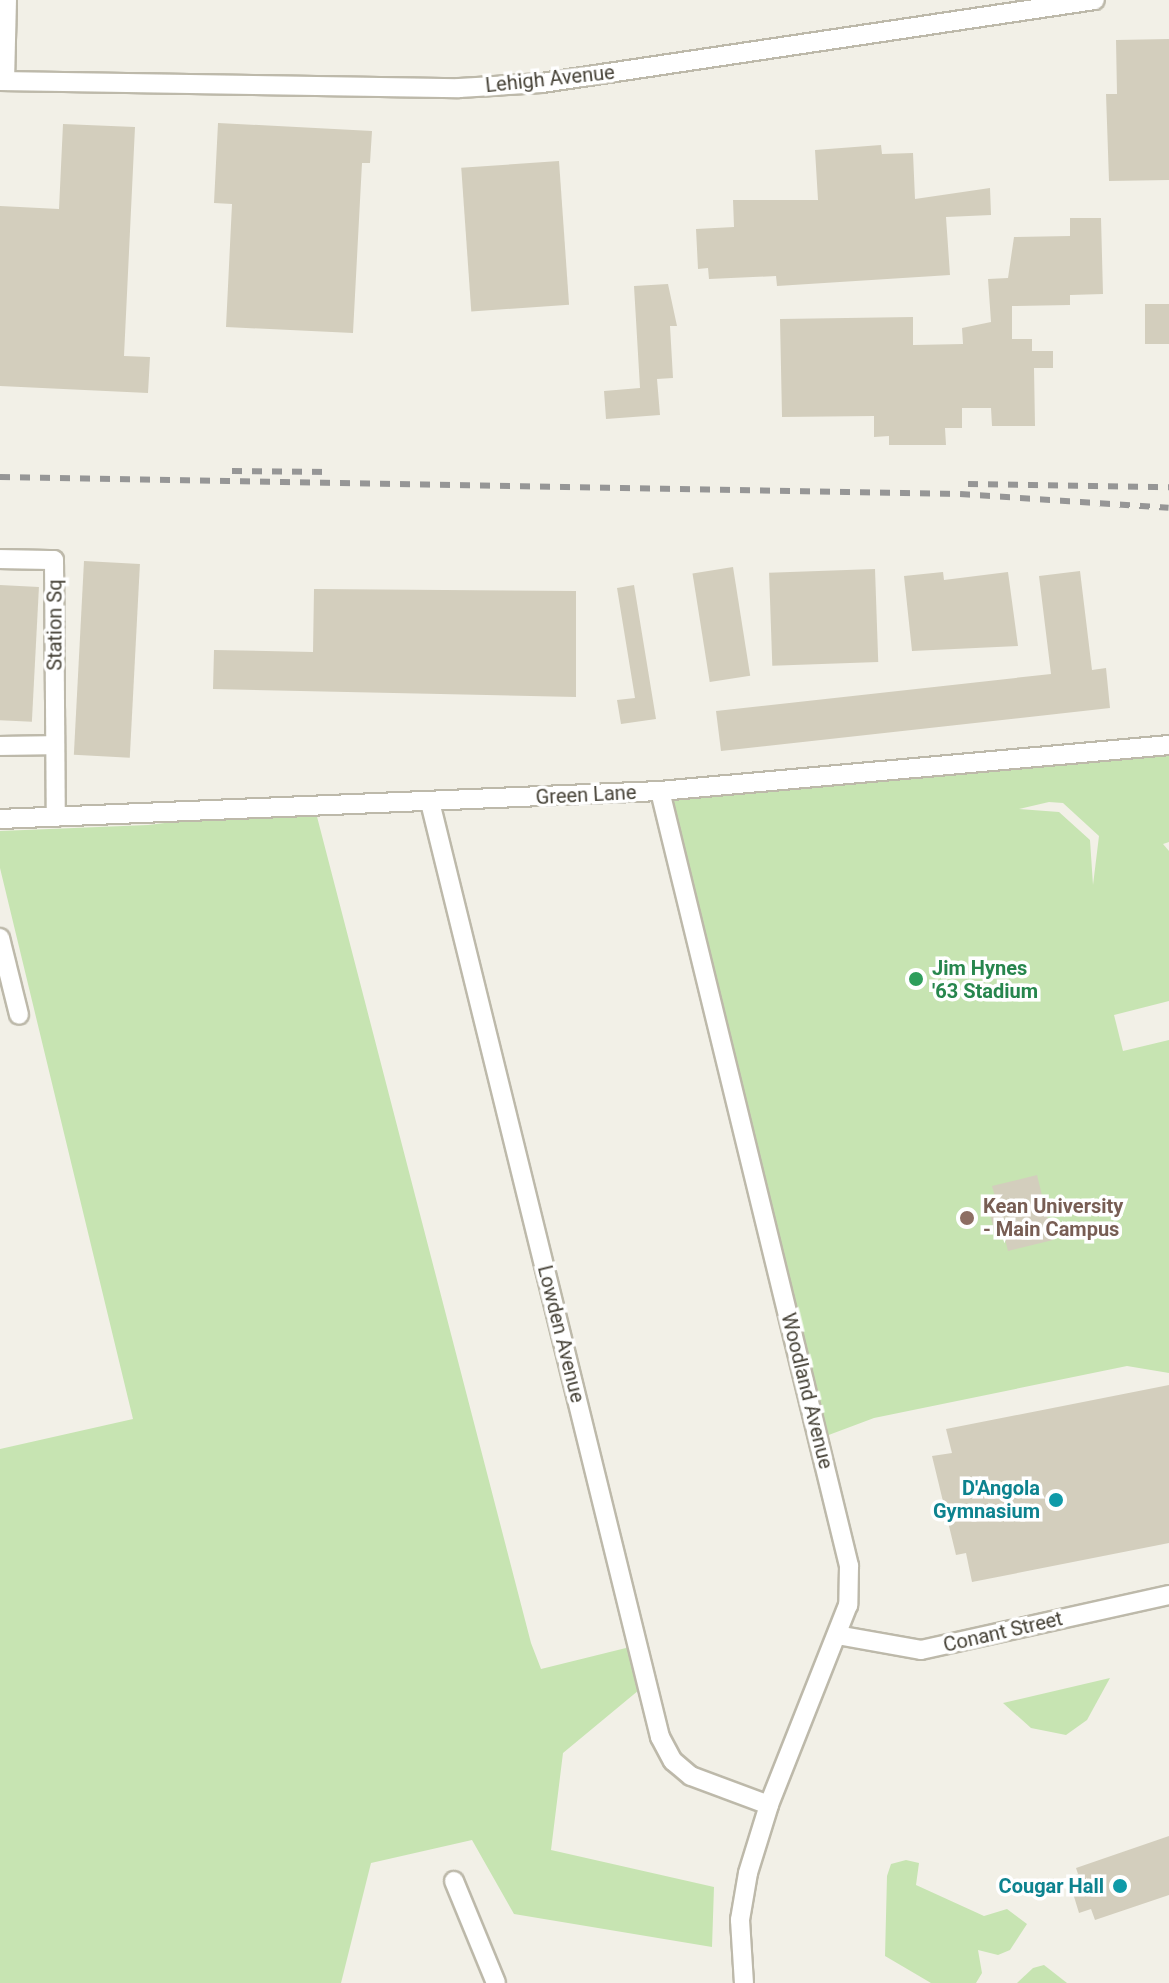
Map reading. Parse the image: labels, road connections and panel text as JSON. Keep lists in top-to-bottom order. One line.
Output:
{"streets":{"street":["Lehigh Avenue","Station Sq","Green Lane","Lowden Avenue","Woodland Avenue","Conant Street"]},"crossings":[["Station Sq","Green Lane"],["Green Lane","Lowden Avenue"],["Green Lane","Woodland Avenue"],["Lowden Avenue","Woodland Avenue"],["Woodland Avenue","Conant Street"]],"places":["Jim Hynes '63 Stadium","Kean University - Main Campus","D'Angola Gymnasium","Cougar Hall"]}
